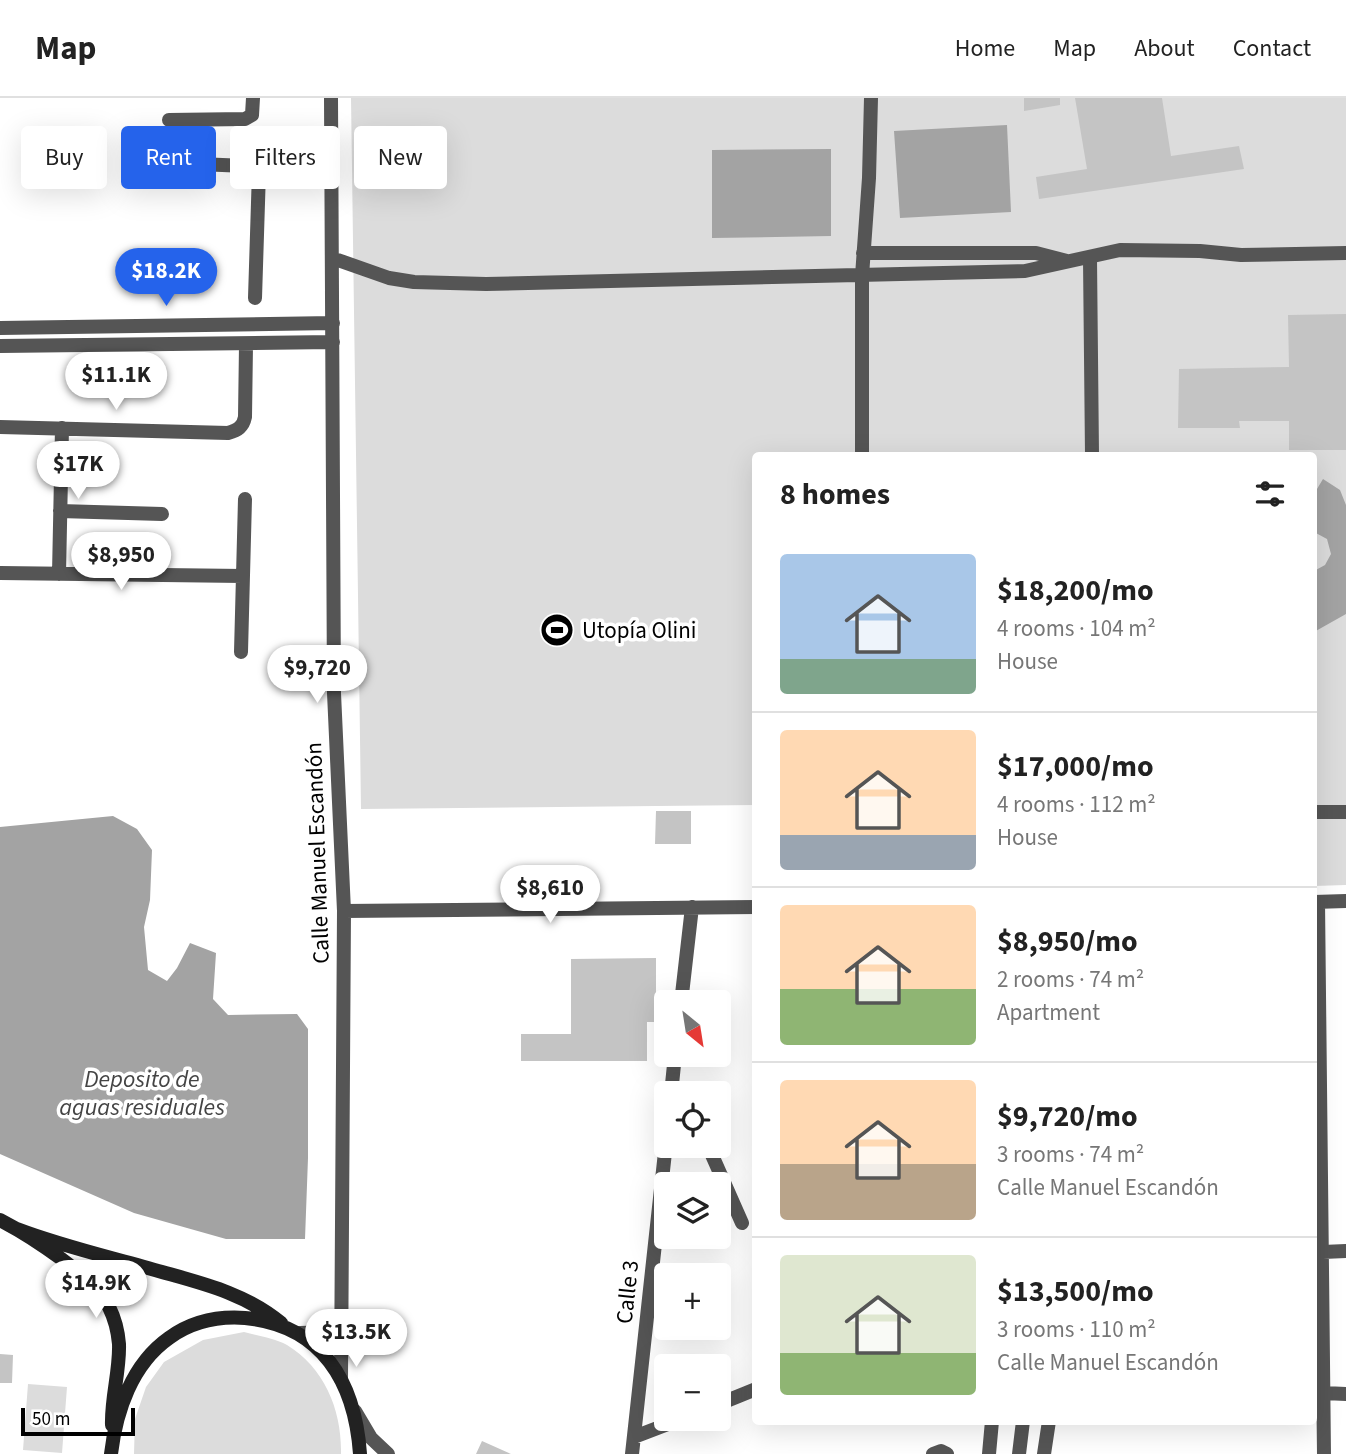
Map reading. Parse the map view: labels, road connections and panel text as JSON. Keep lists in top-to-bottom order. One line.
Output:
{"streets":{"street":["Calle Manuel Escandón","Calle 3"]},"water":["Deposito de aguas residuales"],"places":{"sports":["Utopía Olini"]},"scale_bar":"50 m","north":"bottom right","page":{"header":"Map","nav":["Home","Map","About","Contact"],"chip":["Buy","Rent","Filters","New"],"price":["$18.2K","$11.1K","$17K","$8,950","$9,720","$8,610","$14.9K","$13.5K"],"heading":"8 homes","list":[{"name":"$18,200/mo","note":"4 rooms · 104 m² · House"},{"name":"$17,000/mo","note":"4 rooms · 112 m² · House"},{"name":"$8,950/mo","note":"2 rooms · 74 m² · Apartment"},{"name":"$9,720/mo","note":"3 rooms · 74 m² · Calle Manuel Escandón"},{"name":"$13,500/mo","note":"3 rooms · 110 m² · Calle Manuel Escandón"}],"map_buttons":["+","−"],"scale":"50 m"}}
